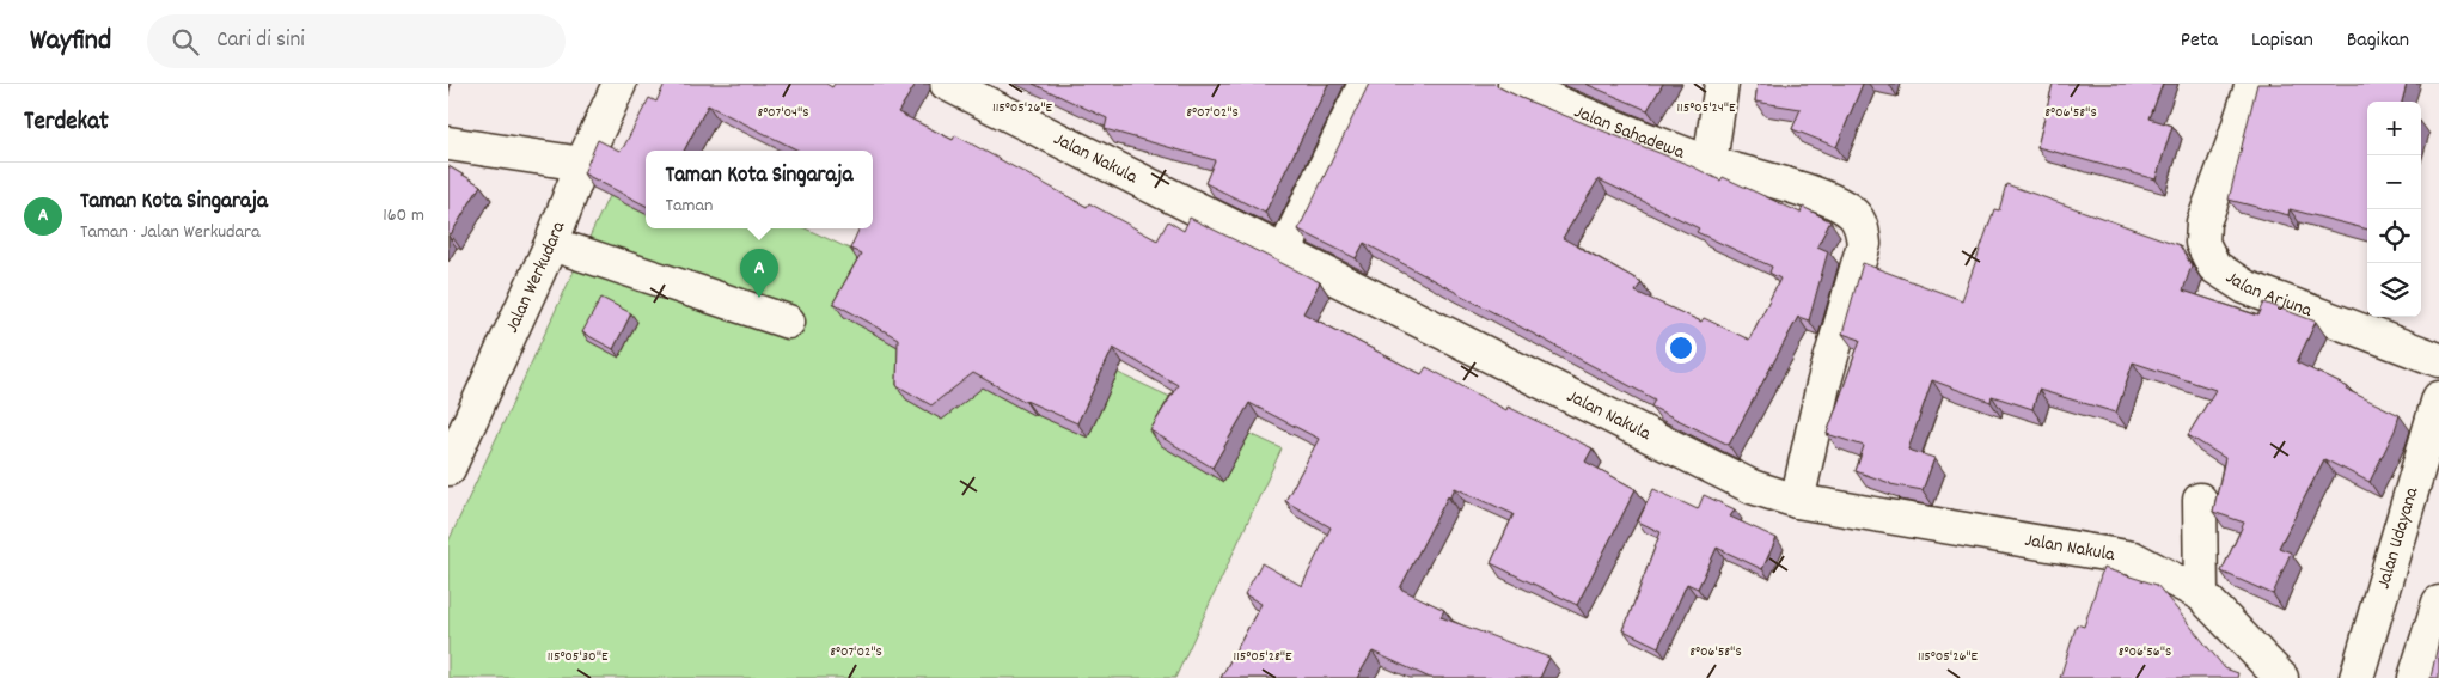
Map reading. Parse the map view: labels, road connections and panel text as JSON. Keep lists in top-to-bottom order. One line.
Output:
{"streets":{"street":["Jalan Sahadewa","Jalan Nakula","Jalan Werkudara","Jalan Arjuna","Jalan Udayana"]},"crossings":[["Jalan Sahadewa","Jalan Nakula"]],"page":{"header":"Wayfind","search":"Cari di sini","nav":["Peta","Lapisan","Bagikan"],"heading":"Terdekat","map_buttons":["+","−"],"popup":["Taman Kota Singaraja","Taman"],"list":[{"mark":"A","name":"Taman Kota Singaraja","note":"Taman · Jalan Werkudara","value":"160 m"}],"pins":"A"},"coordinates":["115°05'24\"E","115°05'26\"E","8°07'04\"S","8°07'02\"S","8°06'58\"S","8°06'56\"S","115°05'30\"E","115°05'28\"E"]}
